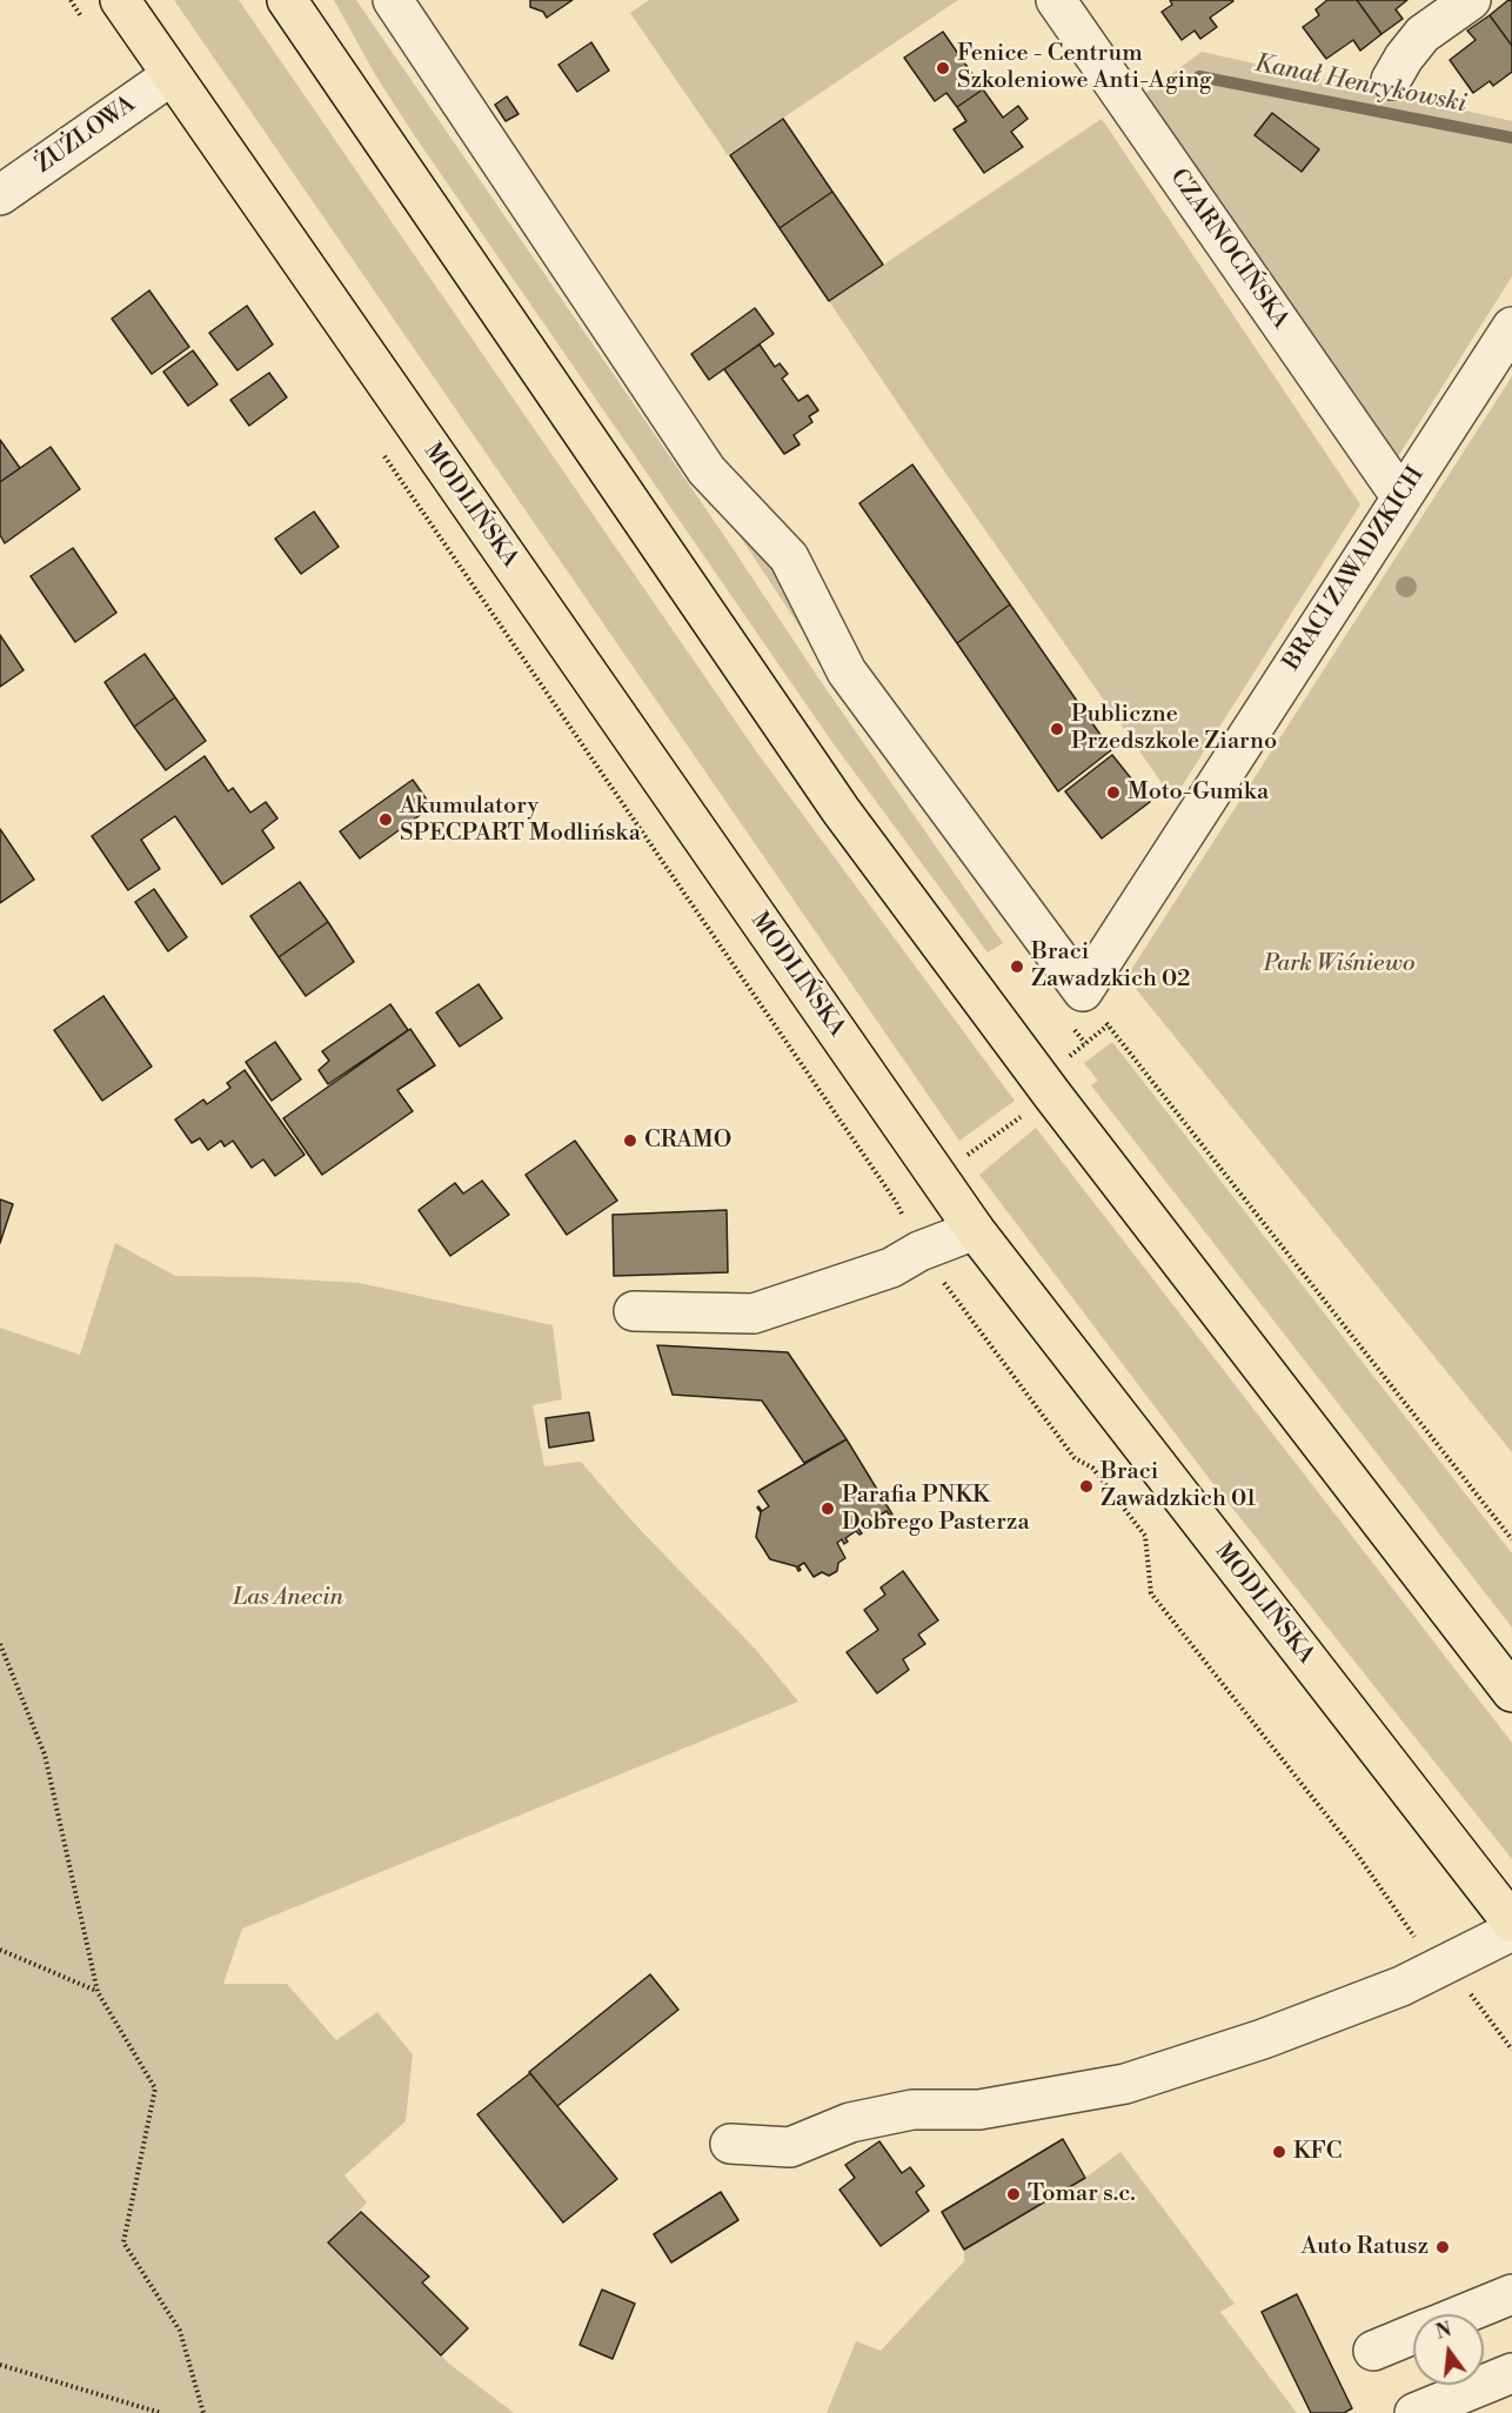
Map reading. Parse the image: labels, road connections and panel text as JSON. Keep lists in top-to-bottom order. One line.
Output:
{"streets":{"main road":["MODLIŃSKA"],"street":["ŻUŻLOWA","CZARNOCIŃSKA","BRACI ZAWADZKICH"]},"crossings":[["ŻUŻLOWA","MODLIŃSKA"],["CZARNOCIŃSKA","BRACI ZAWADZKICH"]],"water":["Kanał Henrykowski"],"parks":["Park Wiśniewo","Las Anecin"],"places":["Fenice - Centrum Szkoleniowe Anti-Aging","Publiczne Przedszkole Ziarno","Moto-Gumka","Akumulatory SPECPART Modlińska","Braci Zawadzkich 02","CRAMO","Braci Zawadzkich 01","Parafia PNKK Dobrego Pasterza","KFC","Tomar s.c.","Auto Ratusz"],"north":"top"}
